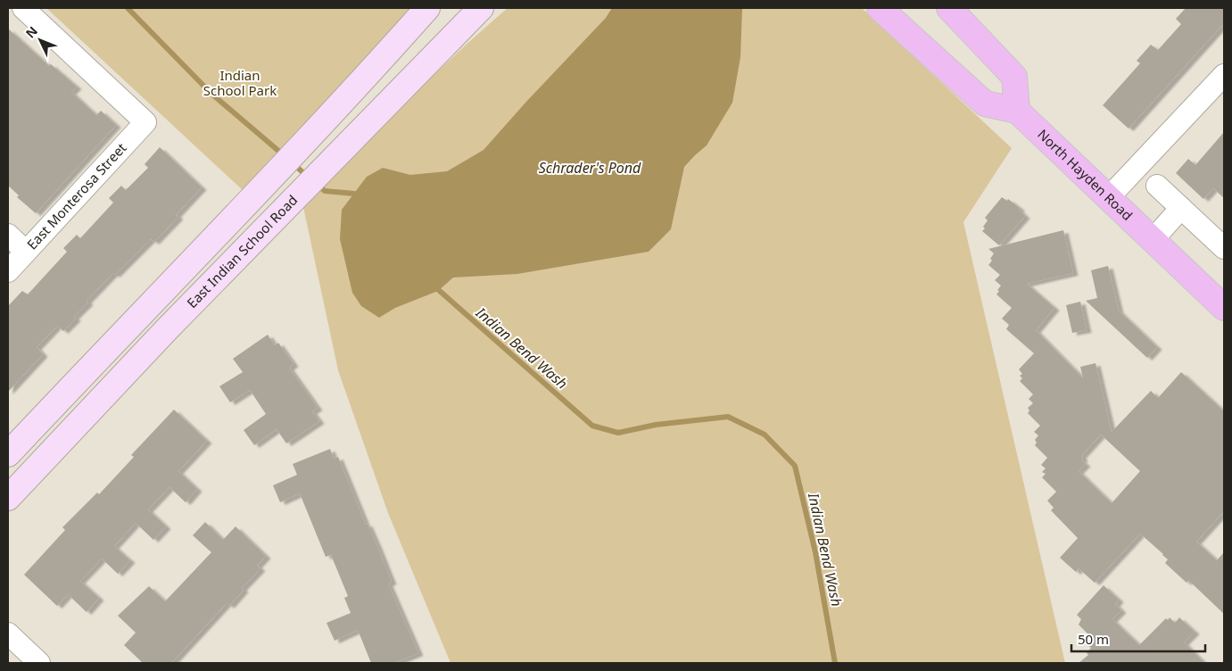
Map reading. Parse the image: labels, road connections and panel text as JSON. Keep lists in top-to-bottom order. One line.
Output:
{"streets":{"main road":["North Hayden Road","East Indian School Road"],"street":["East Monterosa Street"]},"water":["Schrader's Pond","Indian Bend Wash"],"parks":["Indian School Park"],"scale_bar":"50 m","north":"top left"}
